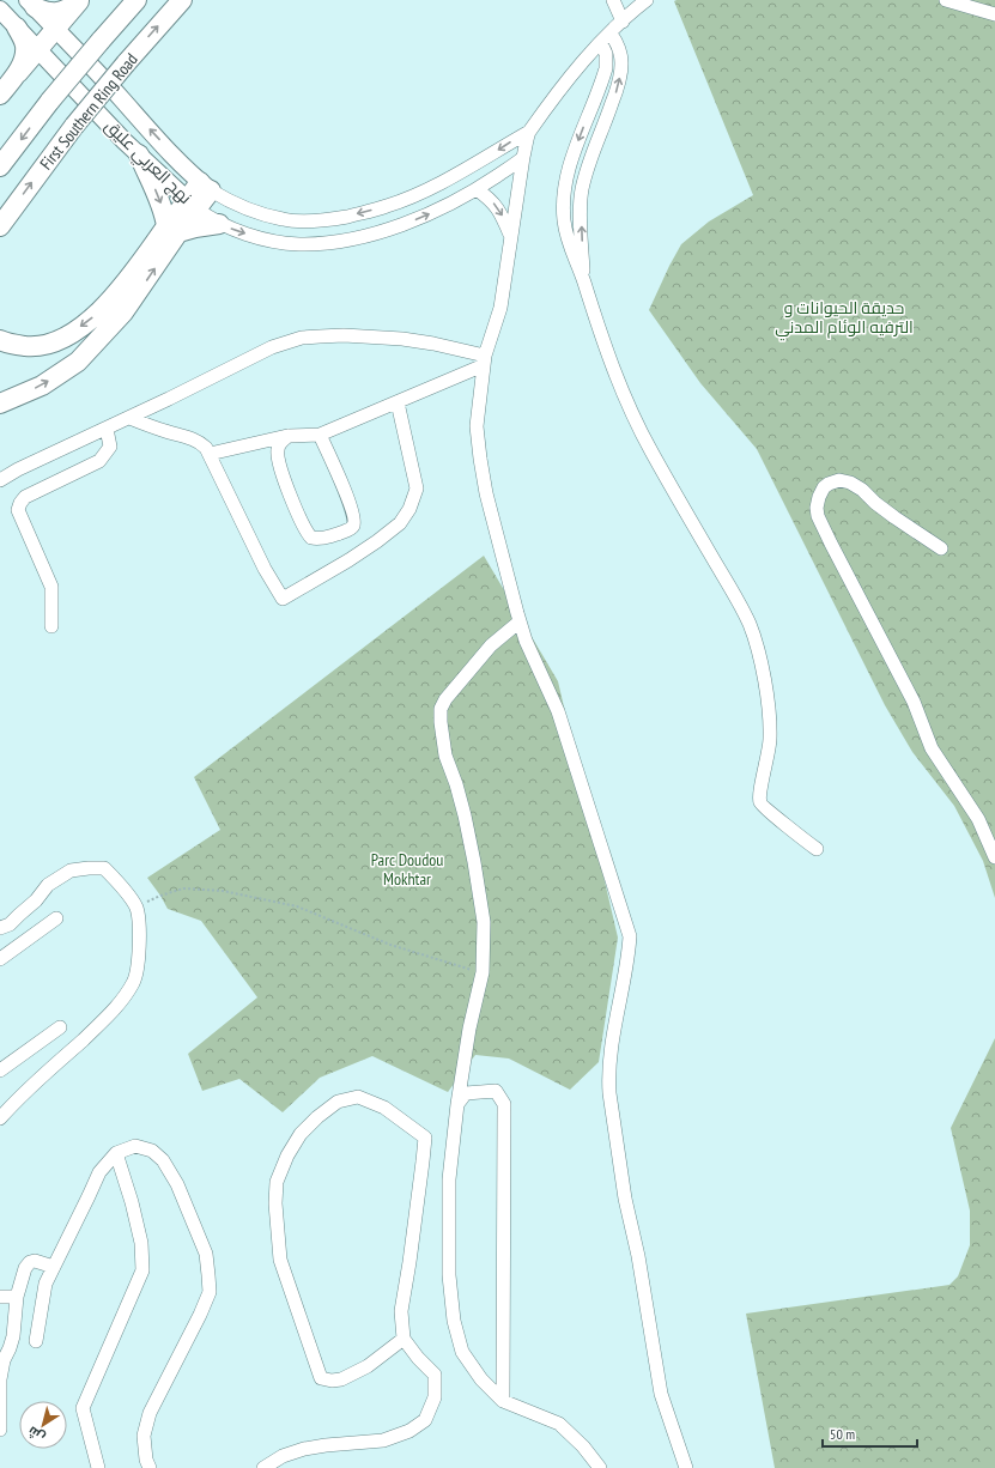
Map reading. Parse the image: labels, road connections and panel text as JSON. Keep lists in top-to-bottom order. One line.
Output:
{"streets":{"highway":["First Southern Ring Road"],"main road":["نهج العربي عليق"]},"parks":["حديقة الحيوانات و الترفيه الوئام المدني","Parc Doudou Mokhtar"],"scale_bar":"50 m","north":"bottom left"}
